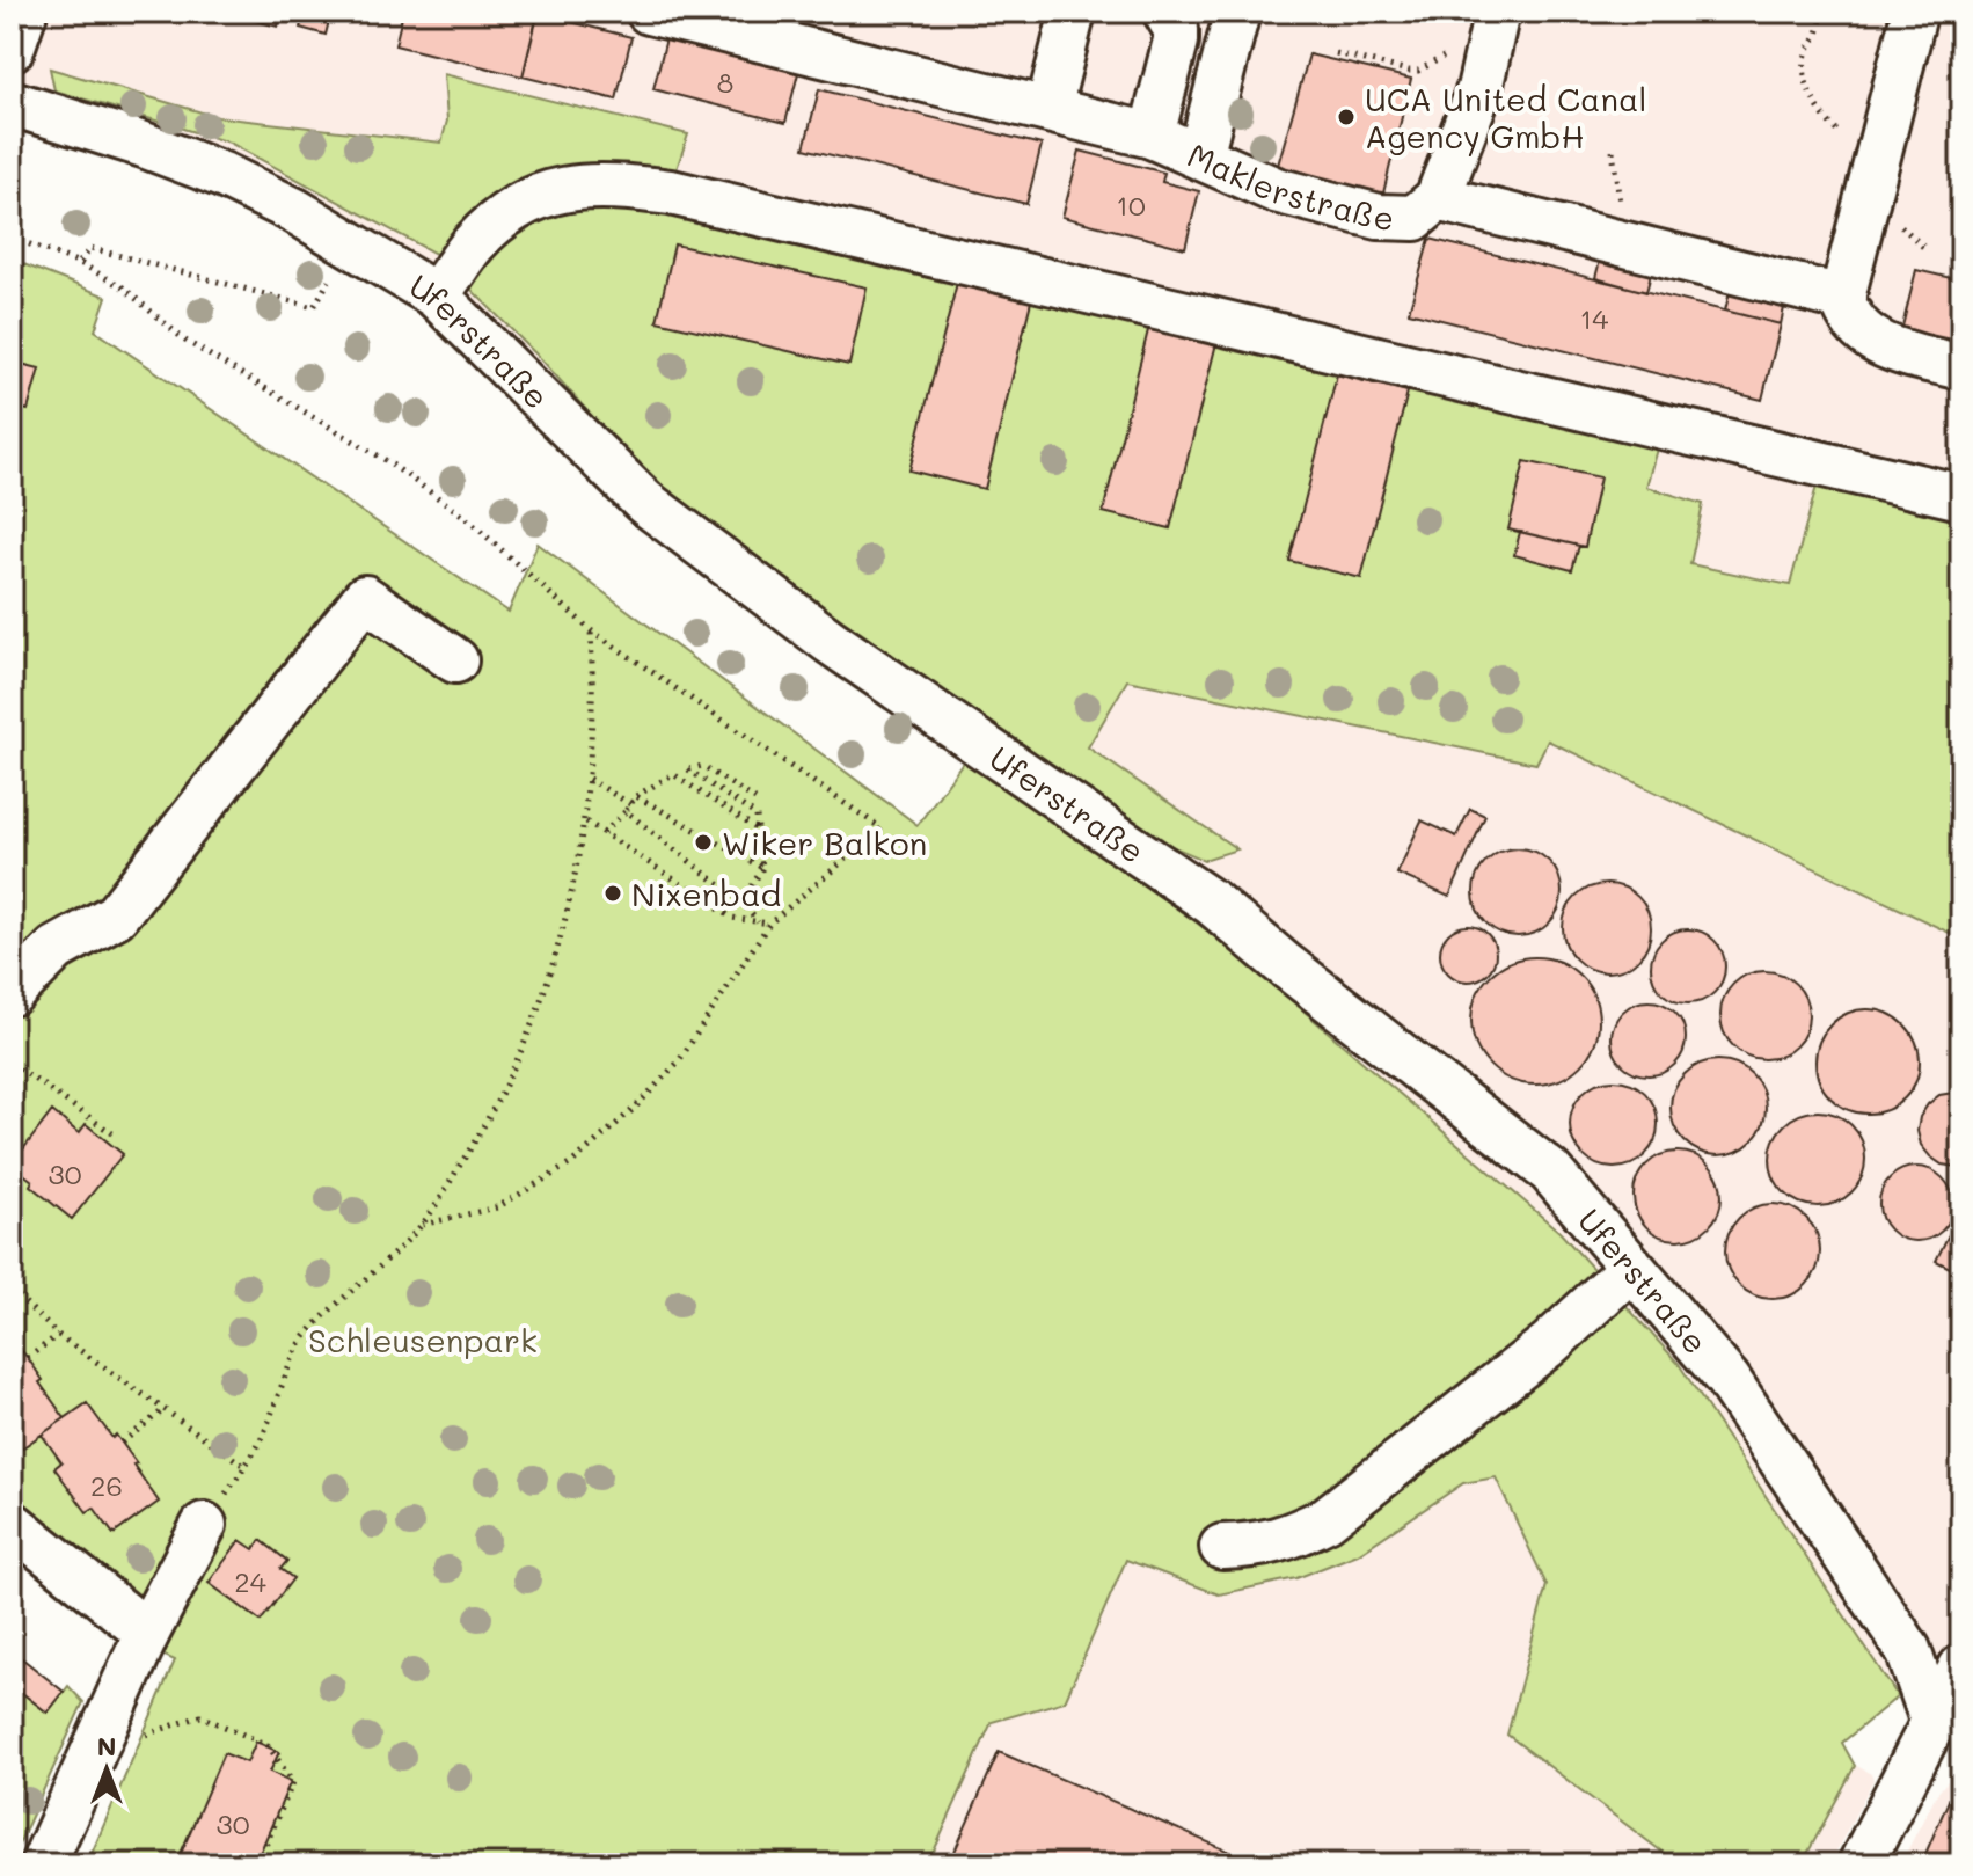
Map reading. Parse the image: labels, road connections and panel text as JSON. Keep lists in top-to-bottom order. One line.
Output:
{"streets":{"street":["Maklerstraße","Uferstraße"]},"parks":["Schleusenpark"],"places":["UCA United Canal Agency GmbH","Wiker Balkon","Nixenbad"],"house_numbers":["8","10","14","30","26","24","30"],"north":"top"}
